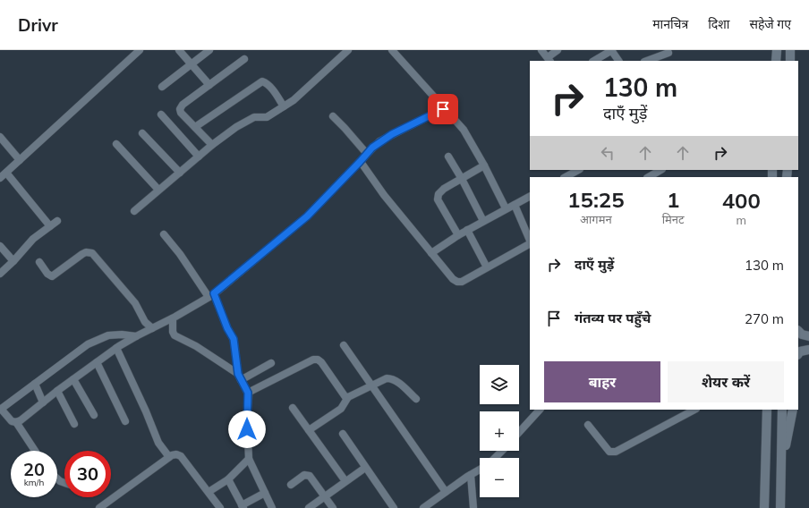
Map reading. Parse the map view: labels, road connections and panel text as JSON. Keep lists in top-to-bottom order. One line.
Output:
{"page":{"header":"Drivr","nav":["मानचित्र","दिशा","सहेजे गए"],"turn":["130 m","दाएँ मुड़ें"],"eta":["15:25","आगमन","1","मिनट","400","m"],"list":[{"name":"दाएँ मुड़ें","value":"130 m"},{"name":"गंतव्य पर पहुँचे","value":"270 m"}],"buttons":["बाहर","शेयर करें"],"map_buttons":["+","−"],"speed":"20 km/h","limit":"30"}}
